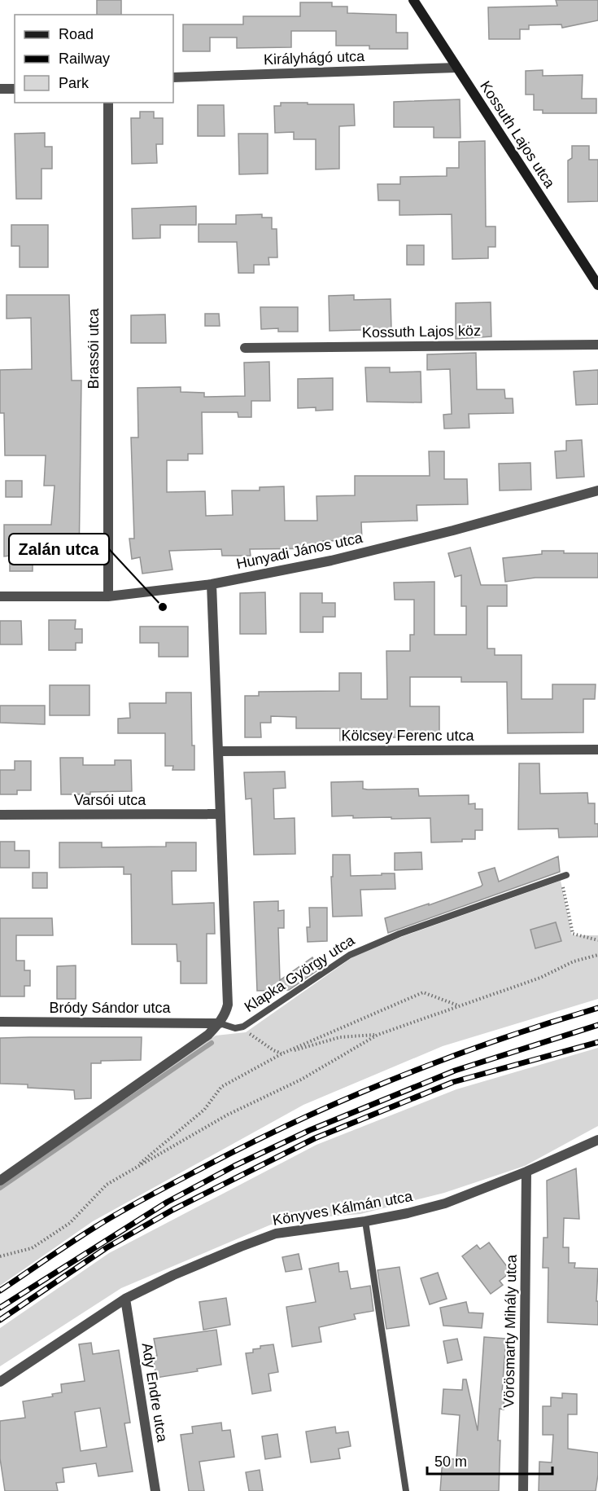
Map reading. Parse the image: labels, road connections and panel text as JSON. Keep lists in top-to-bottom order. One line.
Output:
{"streets":{"street":["Királyhágó utca","Kossuth Lajos utca","Kossuth Lajos köz","Brassói utca","Hunyadi János utca","Kölcsey Ferenc utca","Varsói utca","Bródy Sándor utca","Könyves Kálmán utca","Vörösmarty Mihály utca","Ady Endre utca"],"lane":["Klapka György utca"]},"crossings":[["Királyhágó utca","Kossuth Lajos utca"],["Brassói utca","Hunyadi János utca"],["Klapka György utca","Bródy Sándor utca"],["Könyves Kálmán utca","Vörösmarty Mihály utca"],["Könyves Kálmán utca","Ady Endre utca"]],"places":["Zalán utca"],"legend":["Road","Railway","Park"],"scale_bar":"50 m"}
